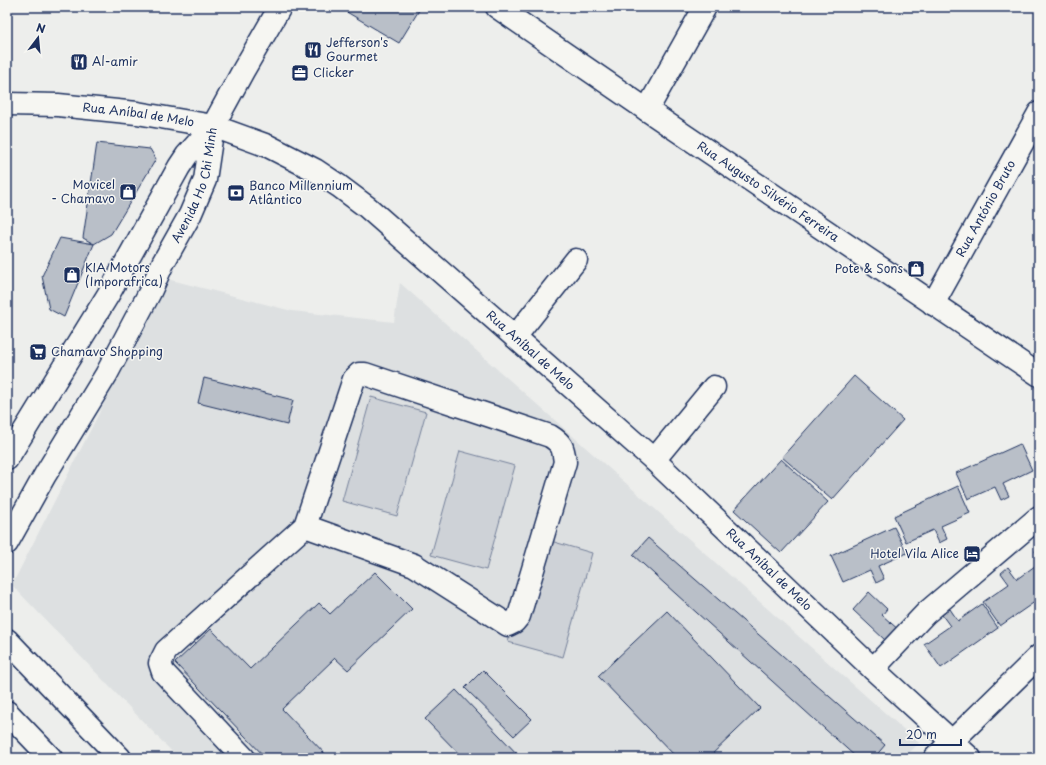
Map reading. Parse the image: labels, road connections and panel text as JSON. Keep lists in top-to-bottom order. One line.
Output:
{"streets":{"street":["Rua Aníbal de Melo","Avenida Ho Chi Minh","Rua Augusto Silvério Ferreira","Rua António Bruto"]},"crossings":[["Rua Aníbal de Melo","Avenida Ho Chi Minh"],["Rua Augusto Silvério Ferreira","Rua António Bruto"]],"places":{"restaurant":["Jefferson's Gourmet","Al-amir"],"office":["Clicker"],"shop":["Movicel - Chamavo","Pote & Sons","KIA Motors (Imporafrica)"],"bank":["Banco Millennium Atlântico"],"supermarket":["Chamavo Shopping"],"hotel":["Hotel Vila Alice"]},"scale_bar":"20 m","north":"top"}
